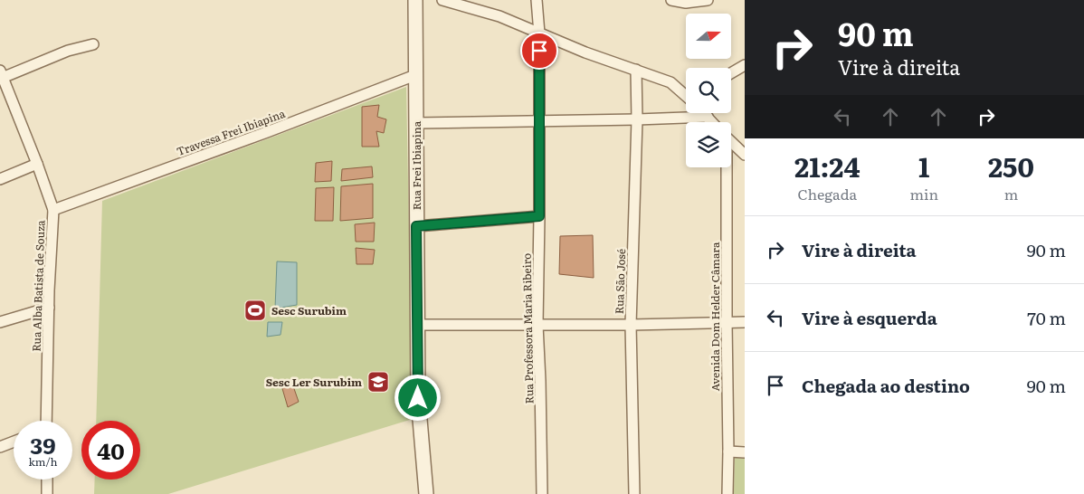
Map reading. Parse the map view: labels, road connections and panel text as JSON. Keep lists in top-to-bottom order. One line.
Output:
{"streets":{"street":["Travessa Frei Ibiapina","Rua Frei Ibiapina","Rua São José","Rua Alba Batista de Souza","Avenida Dom Helder Câmara","Rua Professora Maria Ribeiro"]},"crossings":[["Travessa Frei Ibiapina","Rua Frei Ibiapina"],["Travessa Frei Ibiapina","Rua Alba Batista de Souza"]],"places":{"sports":["Sesc Surubim"],"school or university":["Sesc Ler Surubim"]},"north":"right","page":{"turn":["90 m","Vire à direita"],"eta":["21:24","Chegada","1","min","250","m"],"list":[{"name":"Vire à direita","value":"90 m"},{"name":"Vire à esquerda","value":"70 m"},{"name":"Chegada ao destino","value":"90 m"}],"speed":"39 km/h","limit":"40"}}
